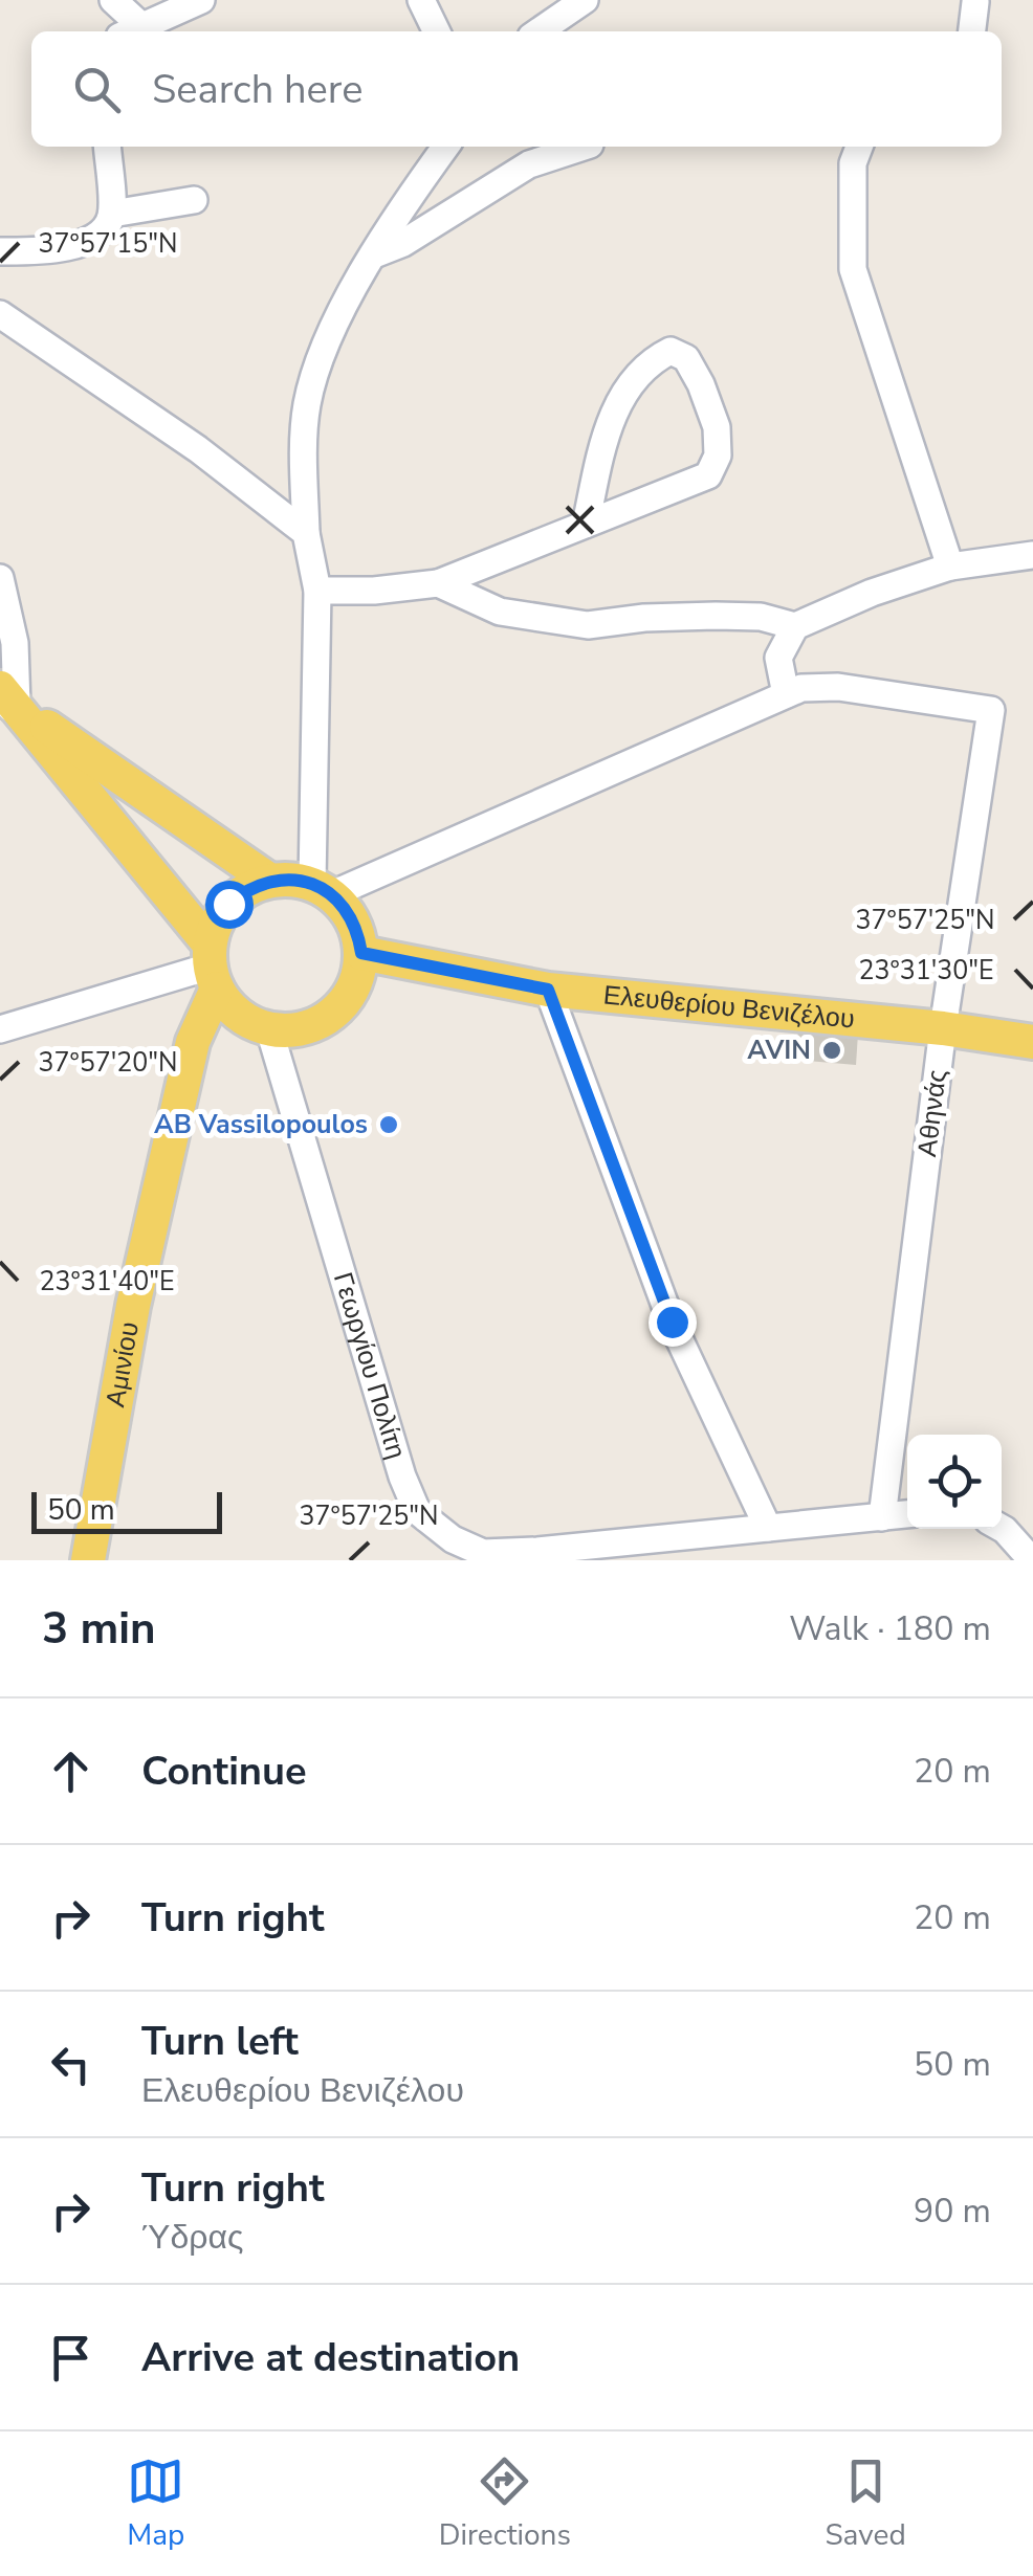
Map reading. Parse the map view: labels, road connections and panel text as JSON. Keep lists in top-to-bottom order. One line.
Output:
{"streets":{"main road":["Ελευθερίου Βενιζέλου","Αμινίου"],"street":["Αθηνάς","Γεωργίου Πολίτη"]},"crossings":[["Ελευθερίου Βενιζέλου","Αθηνάς"],["Ελευθερίου Βενιζέλου","Αμινίου"],["Ελευθερίου Βενιζέλου","Γεωργίου Πολίτη"],["Αθηνάς","Γεωργίου Πολίτη"],["Αμινίου","Γεωργίου Πολίτη"]],"places":["AVIN","AB Vassilopoulos"],"scale_bar":"50 m","page":{"search":"Search here","scale":"50 m","heading":["3 min","Walk · 180 m"],"list":[["Continue","20 m"],["Turn right","20 m"],["Turn left","Ελευθερίου Βενιζέλου","50 m"],["Turn right","Ύδρας","90 m"],"Arrive at destination"],"nav":["Map","Directions","Saved"]},"coordinates":["37°57'15\"N","37°57'25\"N","23°31'30\"E","37°57'20\"N","23°31'40\"E"]}
